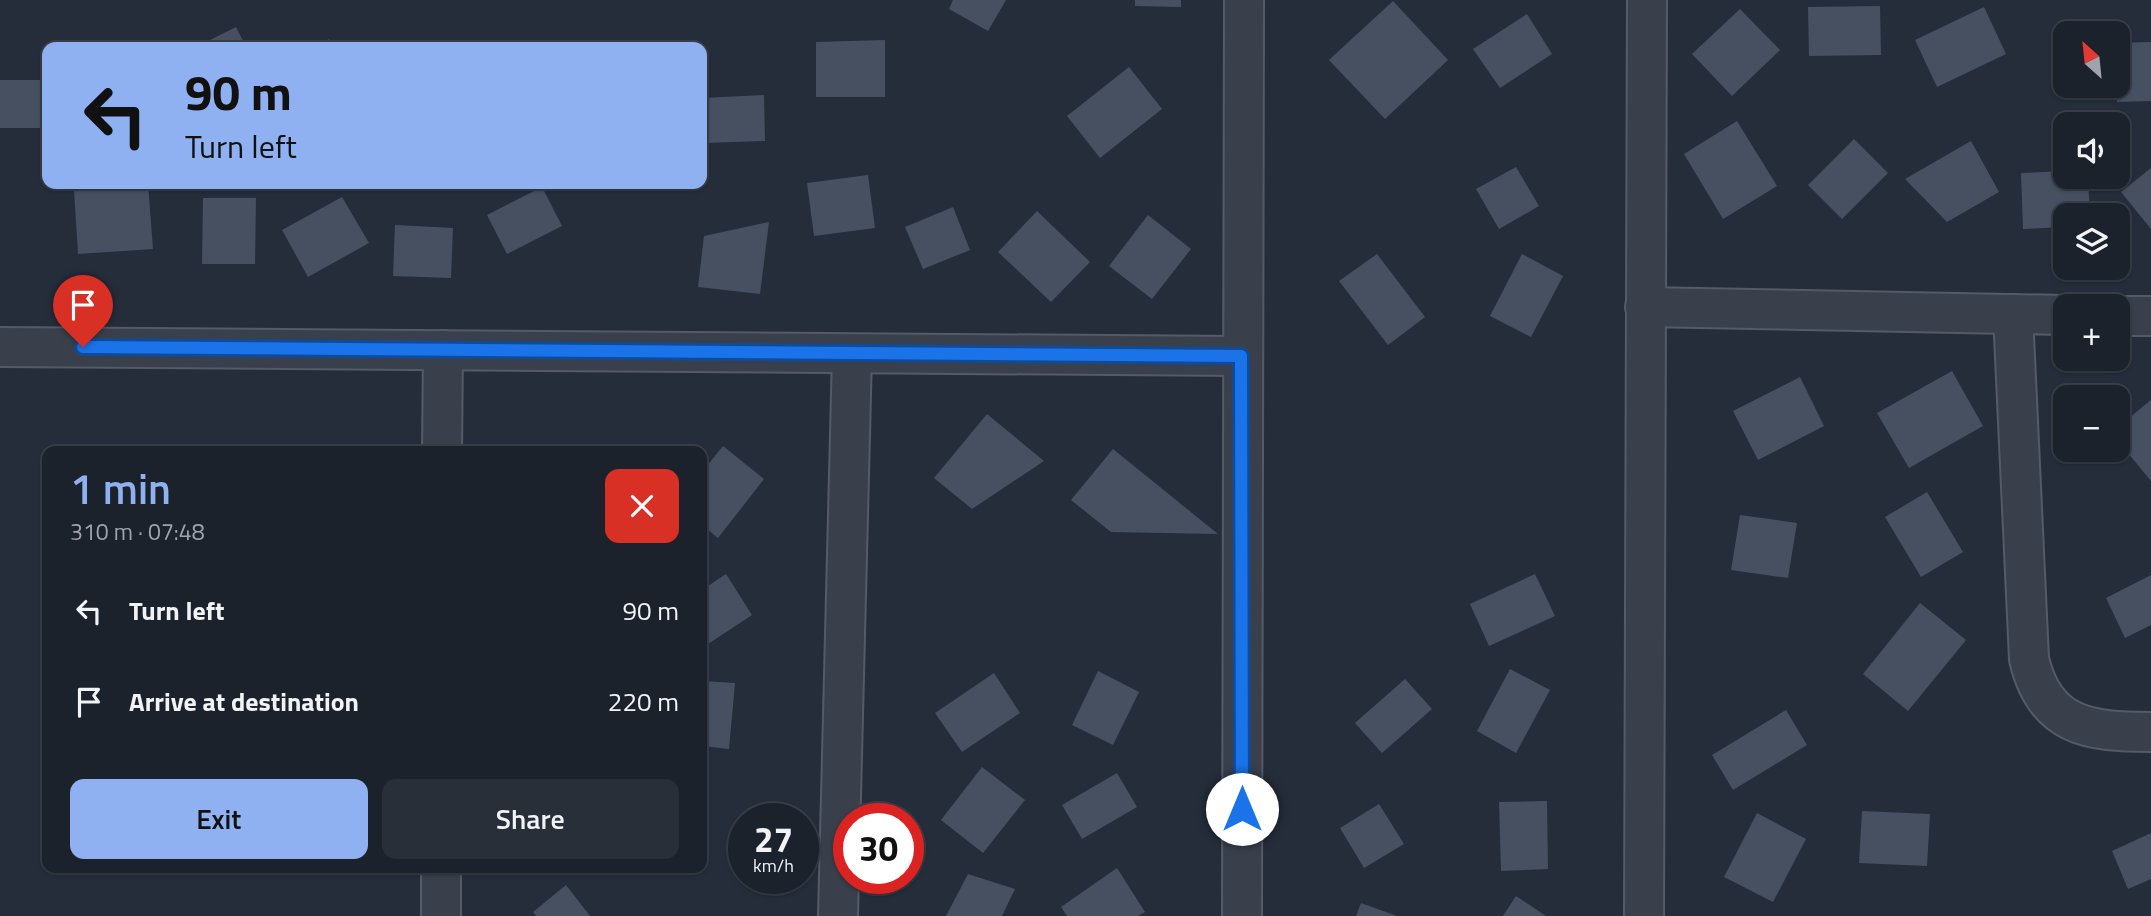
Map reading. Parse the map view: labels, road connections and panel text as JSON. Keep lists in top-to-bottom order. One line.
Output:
{"north":"top left","page":{"map_buttons":["+","−"],"turn":["90 m","Turn left"],"heading":["1 min","310 m · 07:48"],"list":[{"name":"Turn left","value":"90 m"},{"name":"Arrive at destination","value":"220 m"}],"buttons":["Exit","Share"],"speed":"27 km/h","limit":"30"}}
